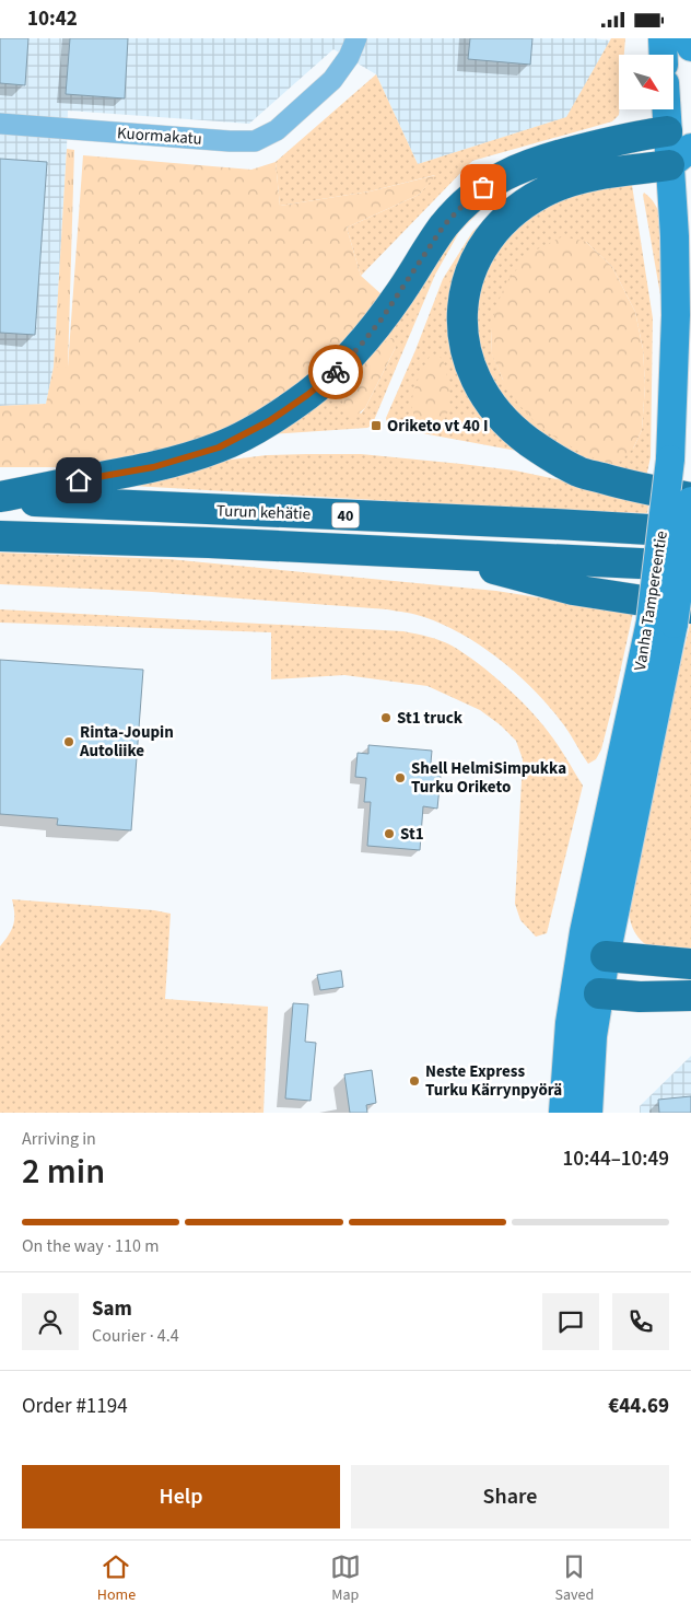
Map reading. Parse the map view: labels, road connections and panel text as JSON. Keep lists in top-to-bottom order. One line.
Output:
{"streets":{"highway":["Turun kehätie","40"],"main road":["Vanha Tampereentie"],"street":["Kuormakatu"]},"places":{"transit":["Oriketo vt 40 I"],"other":["St1 truck","Rinta-Joupin Autoliike","Shell HelmiSimpukka Turku Oriketo","St1","Neste Express Turku Kärrynpyörä"]},"north":"bottom right","page":{"status":"10:42","heading":["2 min","Arriving in","10:44–10:49"],"panel":["Sam","Courier · 4.4","Order #1194","€44.69"],"bar":"On the way · 110 m","buttons":["Help","Share"],"tabs":["Home","Map","Saved"]}}
